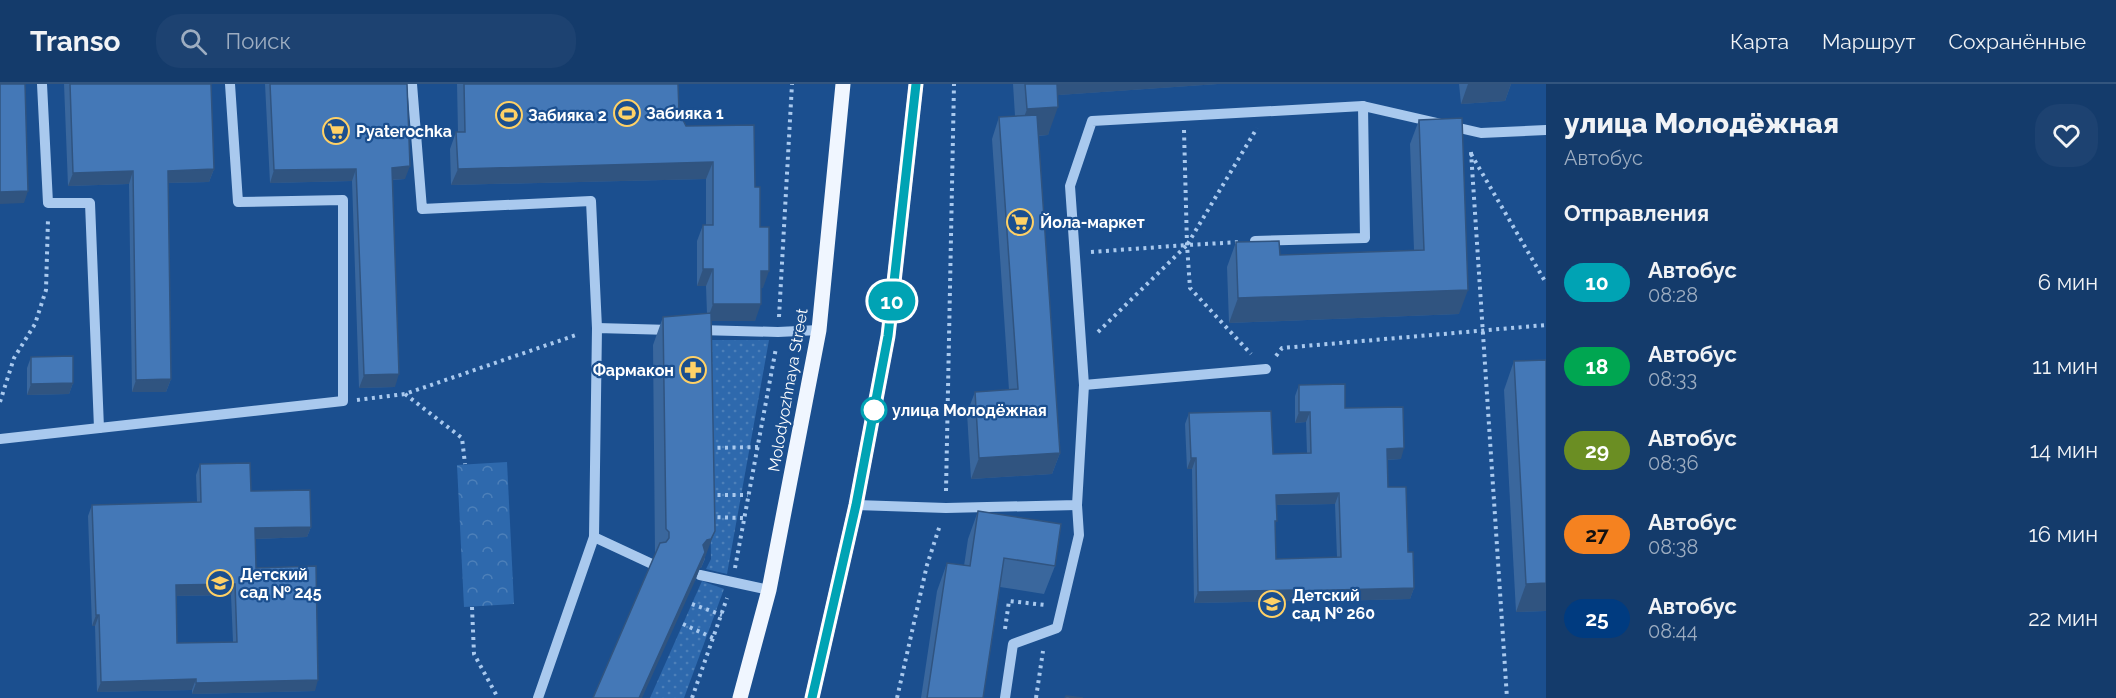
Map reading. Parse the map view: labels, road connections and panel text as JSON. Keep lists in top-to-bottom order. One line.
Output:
{"streets":{"main road":["Molodyozhnaya Street"]},"places":{"sports":["Забияка 1","Забияка 2"],"supermarket":["Pyaterochka","Йола-маркет"],"pharmacy":["Фармакон"],"other":["улица Молодёжная"],"school or university":["Детский сад № 245","Детский сад № 260"]},"lines":["bus line 10"],"page":{"header":"Transo","search":"Поиск","nav":["Карта","Маршрут","Сохранённые"],"on_map":"10","heading":[["улица Молодёжная","Автобус"],"Отправления"],"list":[{"mark":"10","name":"Автобус","note":"08:28","value":"6 мин"},{"mark":"18","name":"Автобус","note":"08:33","value":"11 мин"},{"mark":"29","name":"Автобус","note":"08:36","value":"14 мин"},{"mark":"27","name":"Автобус","note":"08:38","value":"16 мин"},{"mark":"25","name":"Автобус","note":"08:44","value":"22 мин"}]}}
